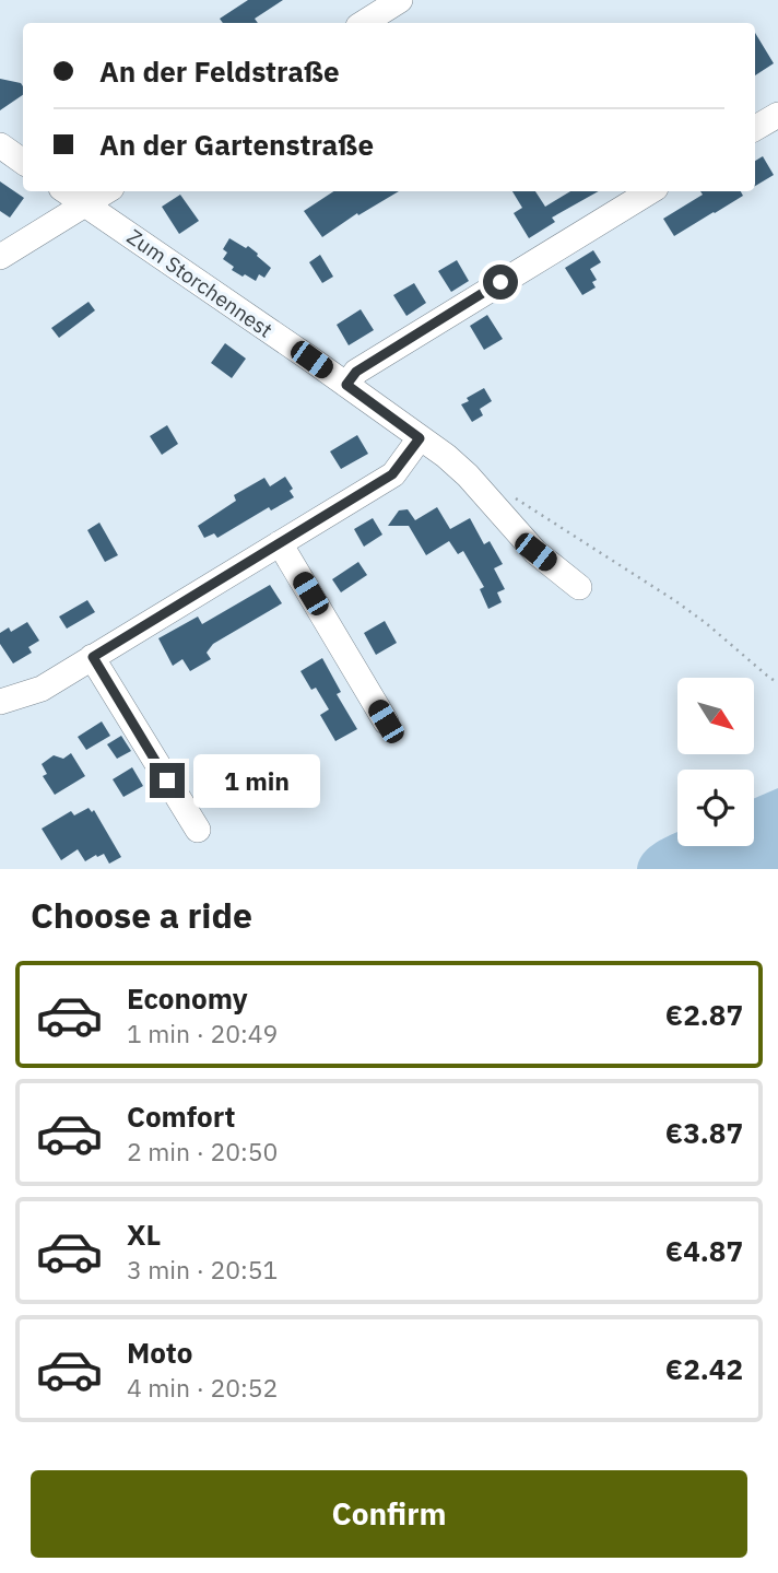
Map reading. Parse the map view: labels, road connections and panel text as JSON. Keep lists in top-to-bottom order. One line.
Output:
{"streets":{"street":["Zum Storchennest"]},"north":"bottom right","page":{"banner":["An der Feldstraße","An der Gartenstraße"],"bubble":"1 min","heading":"Choose a ride","list":[{"name":"Economy","note":"1 min · 20:49","value":"€2.87"},{"name":"Comfort","note":"2 min · 20:50","value":"€3.87"},{"name":"XL","note":"3 min · 20:51","value":"€4.87"},{"name":"Moto","note":"4 min · 20:52","value":"€2.42"}],"buttons":"Confirm"}}
